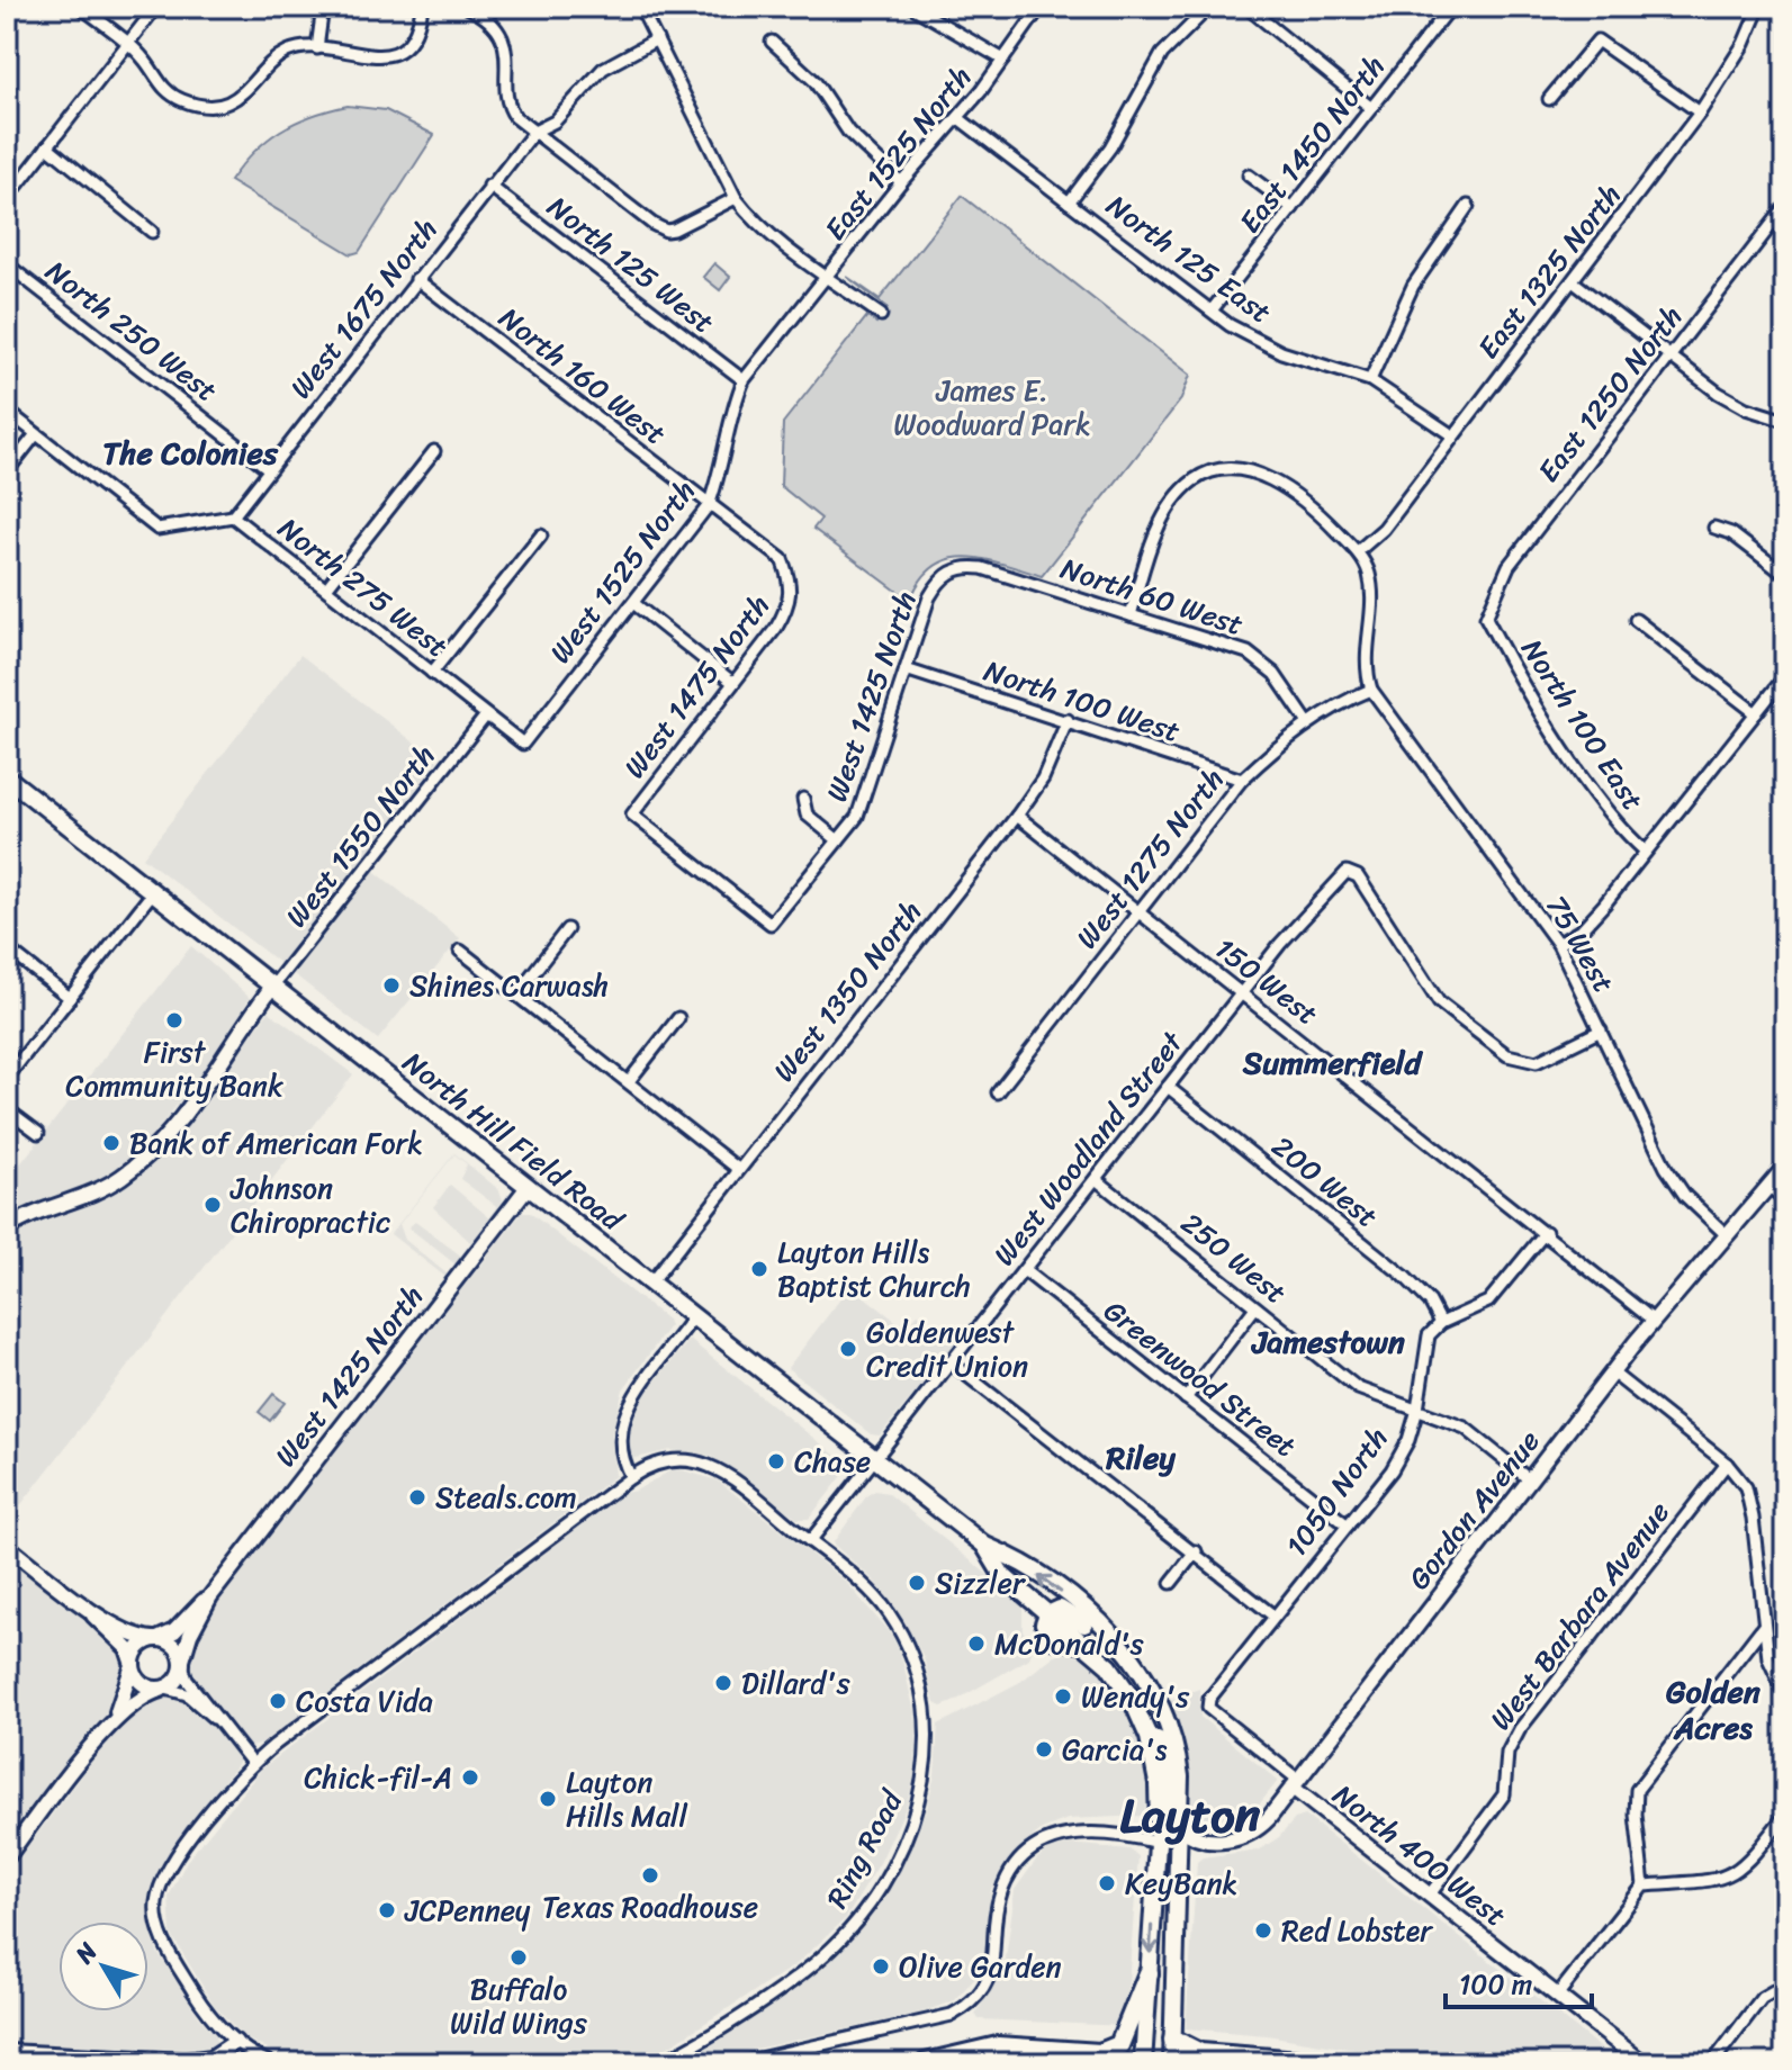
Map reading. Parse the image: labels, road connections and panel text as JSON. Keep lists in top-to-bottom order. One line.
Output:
{"streets":{"main road":["North Hill Field Road"],"street":["East 1450 North","East 1525 North","North 125 East","North 125 West","East 1325 North","West 1675 North","North 250 West","North 160 West","East 1250 North","West 1525 North","North 275 West","North 60 West","West 1475 North","West 1425 North","North 100 West","North 100 East","West 1550 North","West 1275 North","75 West","150 West","West 1350 North","West Woodland Street","200 West","250 West","Greenwood Street","1050 North","Gordon Avenue","West Barbara Avenue","Ring Road","North 400 West"]},"crossings":[["East 1450 North","North 125 East"],["East 1525 North","North 125 East"],["East 1525 North","West 1525 North"],["North 125 East","East 1325 North"],["North 125 West","West 1675 North"],["North 125 West","West 1525 North"],["West 1675 North","North 250 West"],["West 1675 North","North 160 West"],["West 1675 North","North 275 West"],["North 160 West","West 1525 North"],["North 160 West","West 1475 North"],["East 1250 North","North 100 East"],["West 1525 North","North 275 West"],["North 275 West","West 1550 North"],["North 60 West","West 1425 North"],["North 60 West","West 1275 North"],["West 1475 North","West 1425 North"],["West 1425 North","North 100 West"],["West 1425 North","North Hill Field Road"],["North 100 West","West 1275 North"],["North 100 West","West 1350 North"],["West 1550 North","North Hill Field Road"],["West 1275 North","75 West"],["West 1275 North","150 West"],["75 West","West Woodland Street"],["75 West","Gordon Avenue"],["150 West","West 1350 North"],["150 West","West Woodland Street"],["150 West","Gordon Avenue"],["West 1350 North","North Hill Field Road"],["North Hill Field Road","West Woodland Street"],["West Woodland Street","200 West"],["West Woodland Street","250 West"],["West Woodland Street","Greenwood Street"],["West Woodland Street","Ring Road"],["200 West","1050 North"],["250 West","1050 North"],["250 West","Gordon Avenue"],["Greenwood Street","1050 North"],["1050 North","Gordon Avenue"],["1050 North","North 400 West"],["Gordon Avenue","North 400 West"],["West Barbara Avenue","North 400 West"]],"districts":["The Colonies","Summerfield","Jamestown","Riley","Golden Acres","Layton"],"parks":["James E. Woodward Park"],"places":["Shines Carwash","First Community Bank","Bank of American Fork","Johnson Chiropractic","Layton Hills Baptist Church","Goldenwest Credit Union","Chase","Steals.com","Sizzler","McDonald's","Dillard's","Wendy's","Costa Vida","Garcia's","Chick-fil-A","Layton Hills Mall","Texas Roadhouse","KeyBank","JCPenney","Red Lobster","Buffalo Wild Wings","Olive Garden"],"scale_bar":"100 m","north":"top left"}
